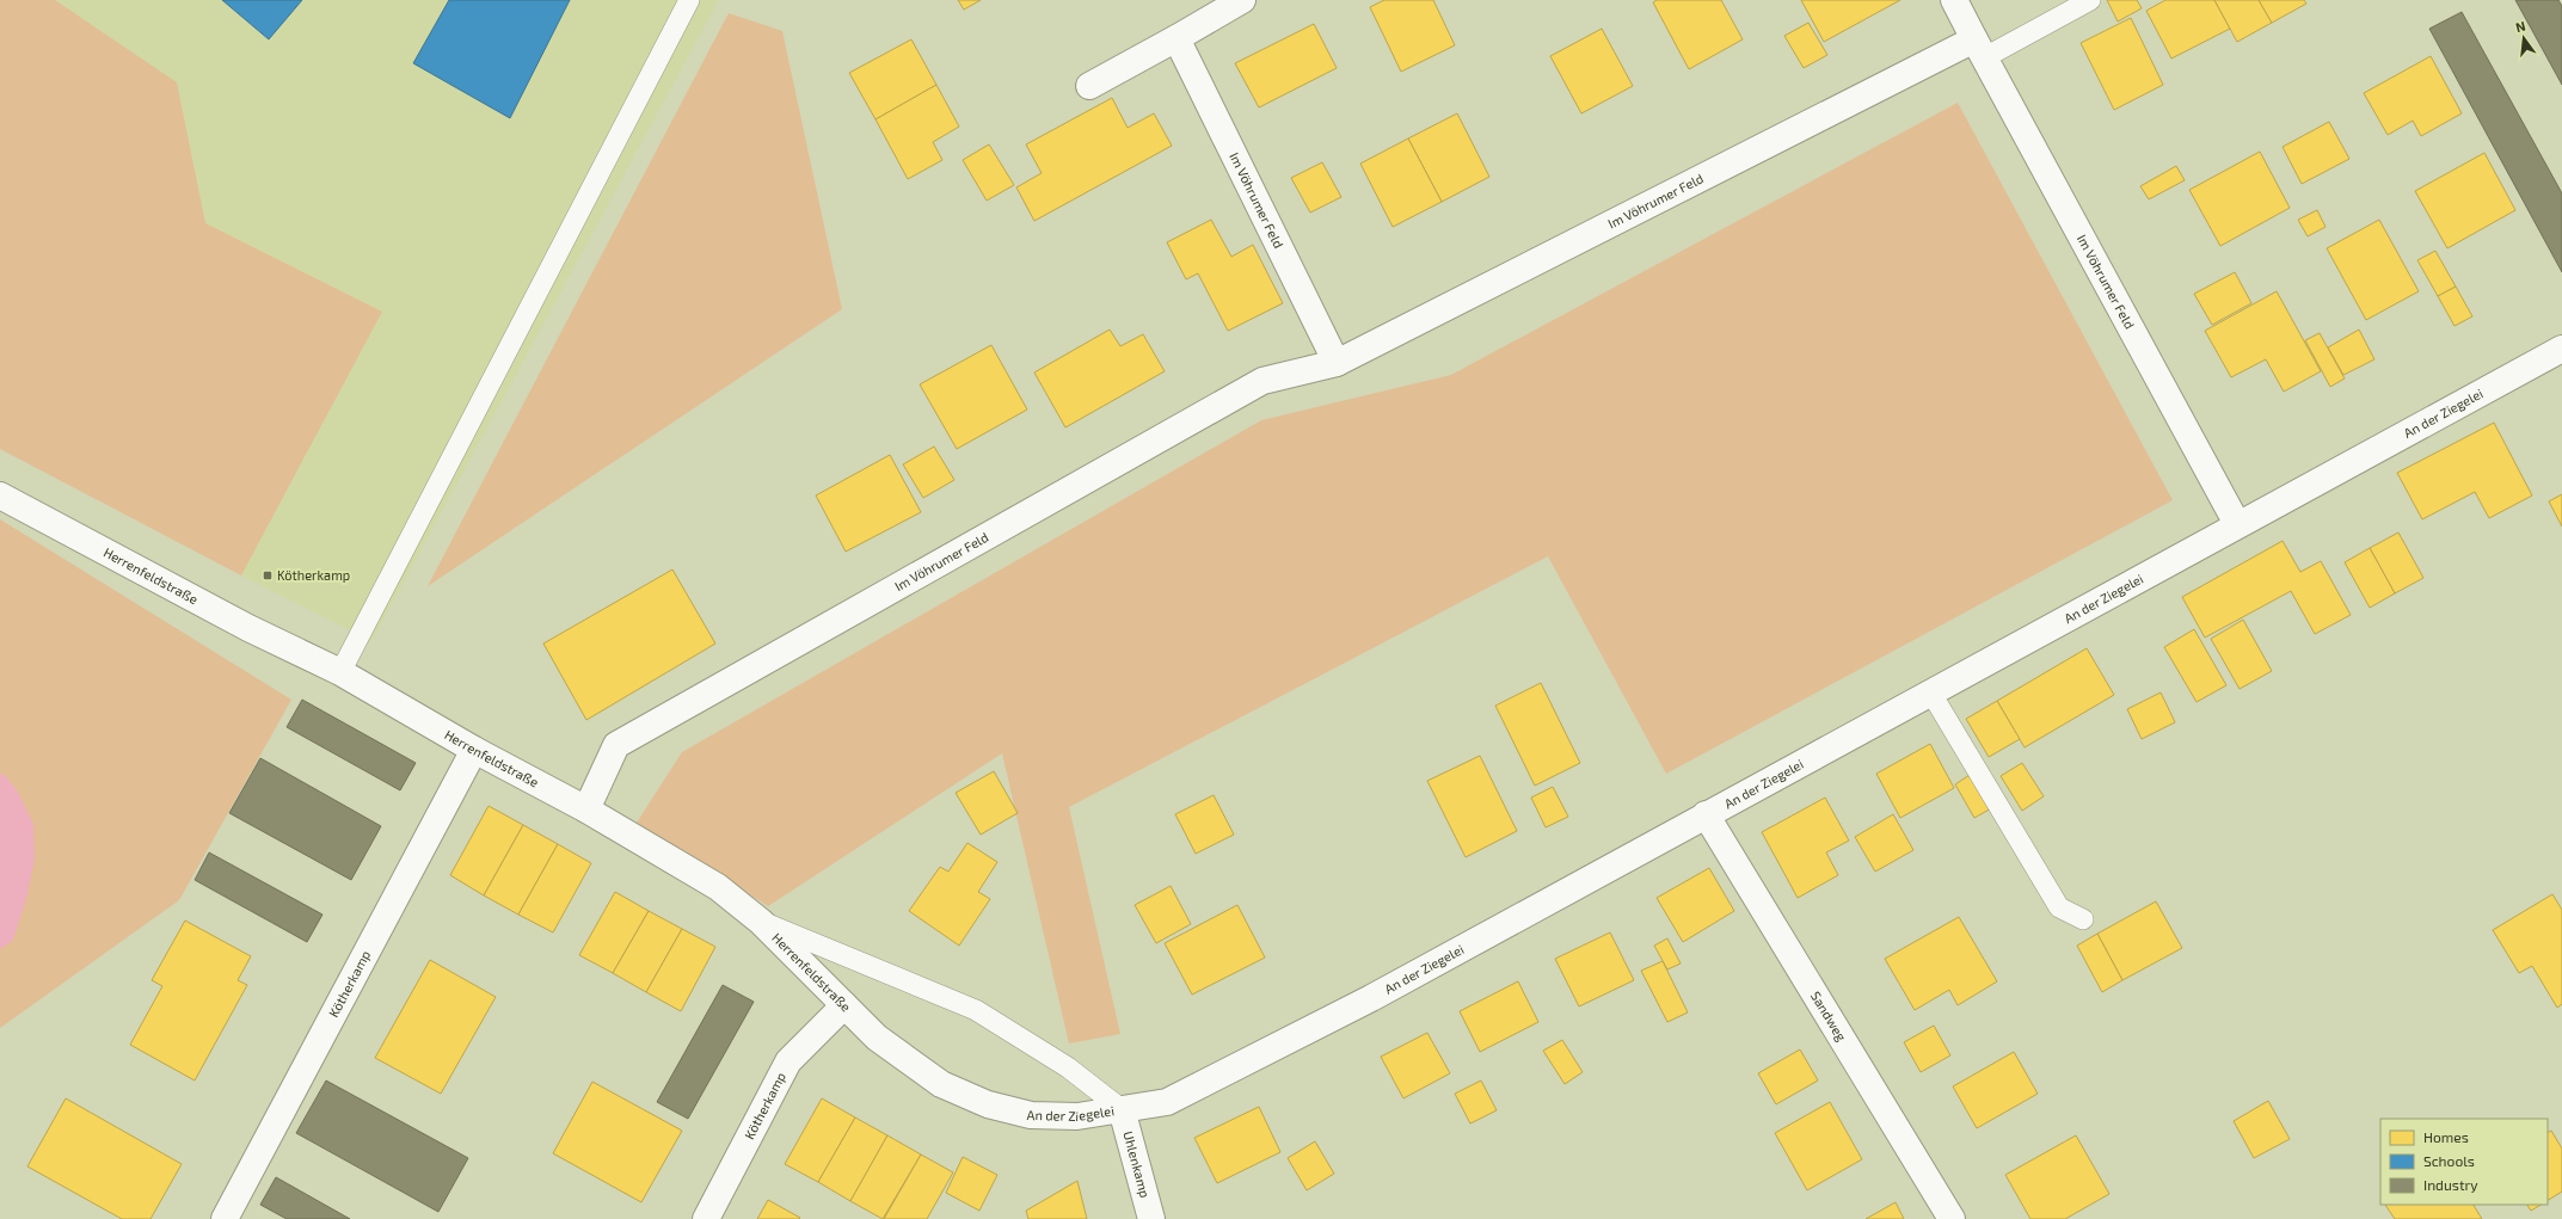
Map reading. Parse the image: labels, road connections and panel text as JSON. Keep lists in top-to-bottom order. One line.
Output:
{"streets":{"street":["Im Vöhrumer Feld","An der Ziegelei","Herrenfeldstraße","Kötherkamp","Sandweg","Uhlenkamp"]},"crossings":[["Im Vöhrumer Feld","An der Ziegelei"],["Im Vöhrumer Feld","Herrenfeldstraße"],["An der Ziegelei","Herrenfeldstraße"],["An der Ziegelei","Sandweg"],["An der Ziegelei","Uhlenkamp"],["Herrenfeldstraße","Kötherkamp"]],"places":{"transit":["Kötherkamp"]},"legend":["Homes","Schools","Industry"],"north":"top"}
